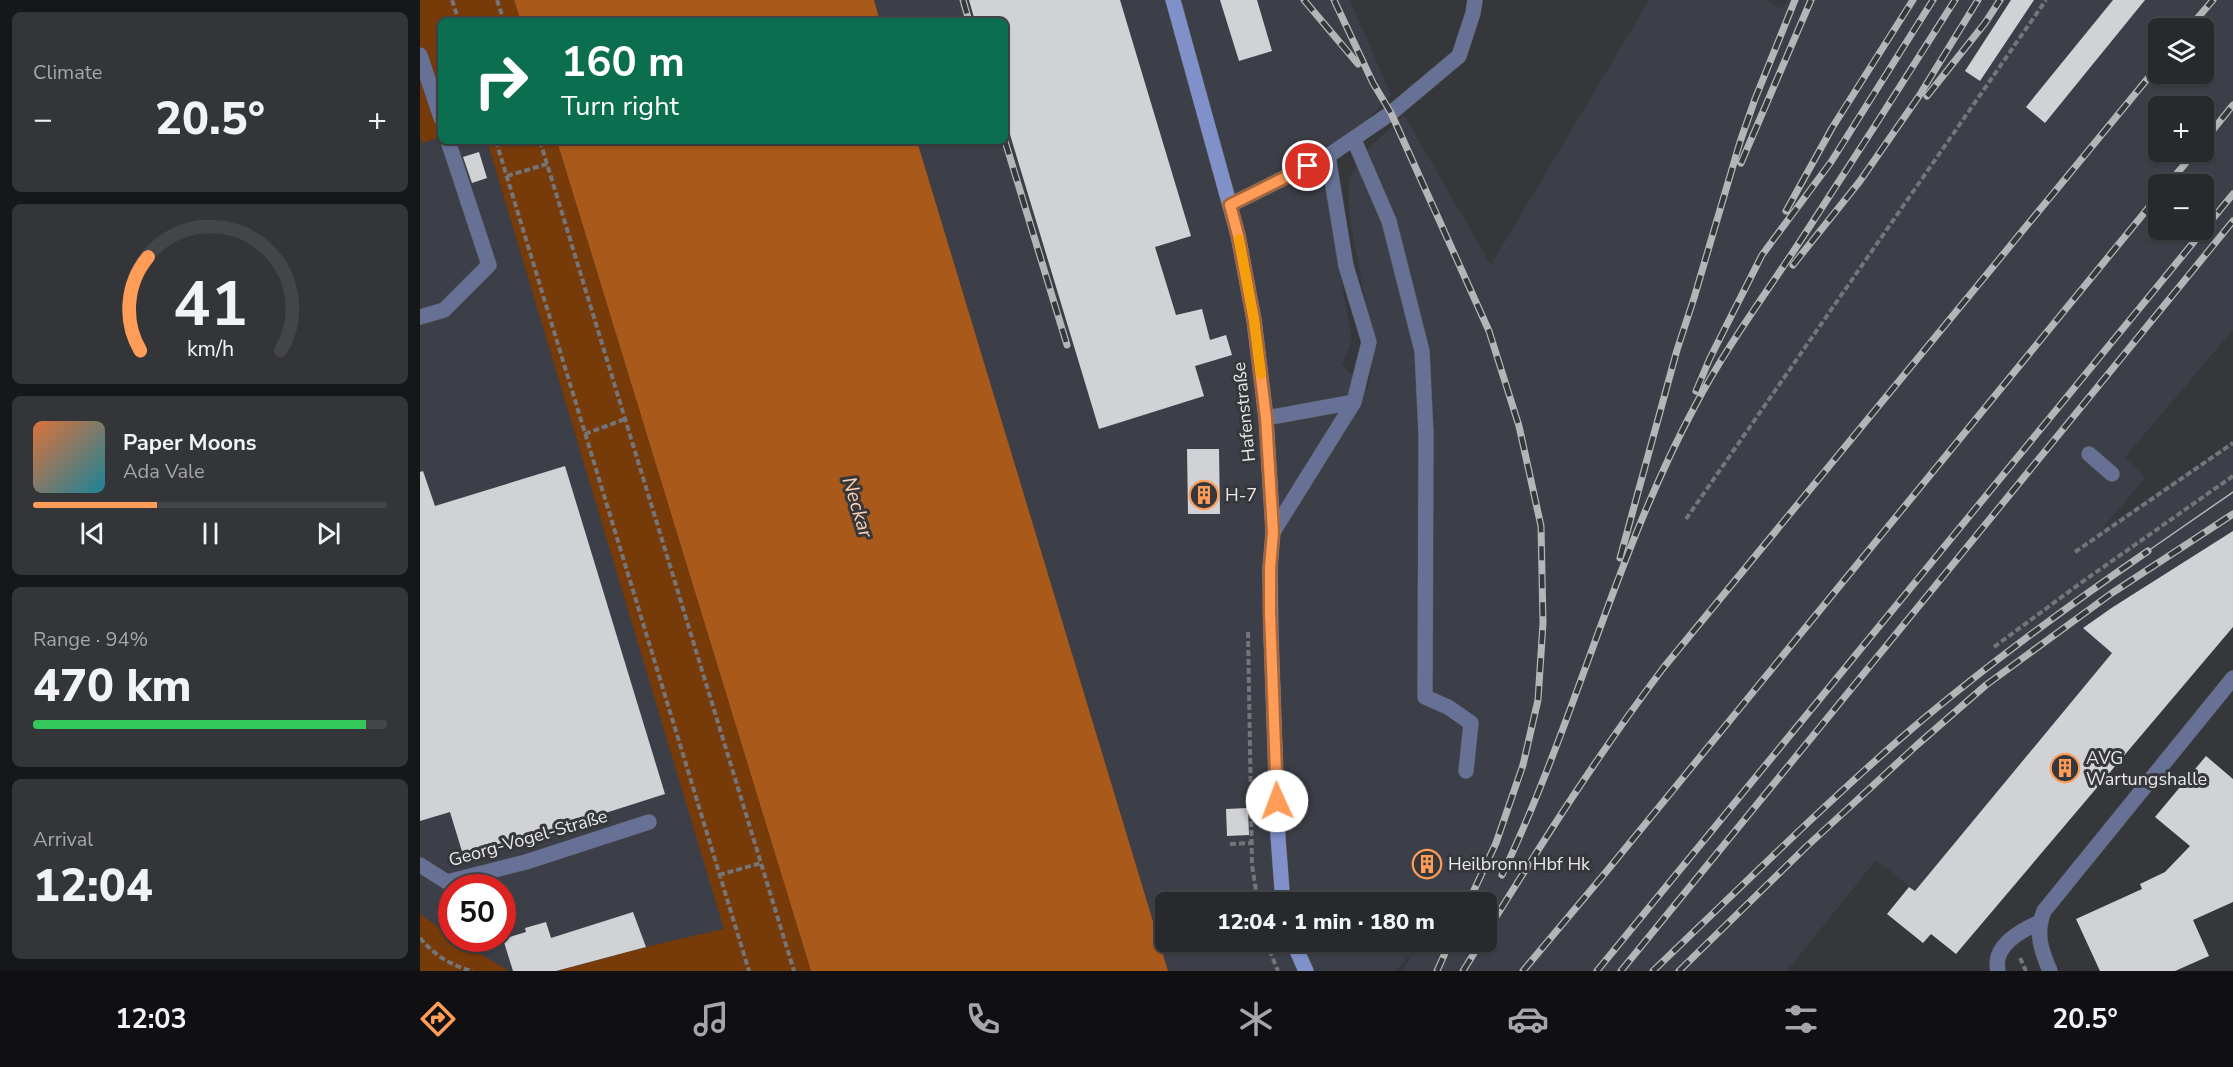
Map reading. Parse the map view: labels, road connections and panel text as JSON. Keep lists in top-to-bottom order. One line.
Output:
{"streets":{"main road":["Hafenstraße"],"street":["Georg-Vogel-Straße"]},"water":["Neckar"],"places":{"building":["H-7","AVG Wartungshalle","Heilbronn Hbf Hk"]},"page":{"tile":["Climate",["Range · 94%","470 km"],["Arrival","12:04"]],"map_buttons":["+","−"],"turn":["160 m","Turn right"],"heat":["−","20.5°","+"],"song":["Paper Moons","Ada Vale"],"limit":"50","trip":"12:04 · 1 min · 180 m","tabs":["12:03","20.5°"],"gauge":["41","km/h"]}}
